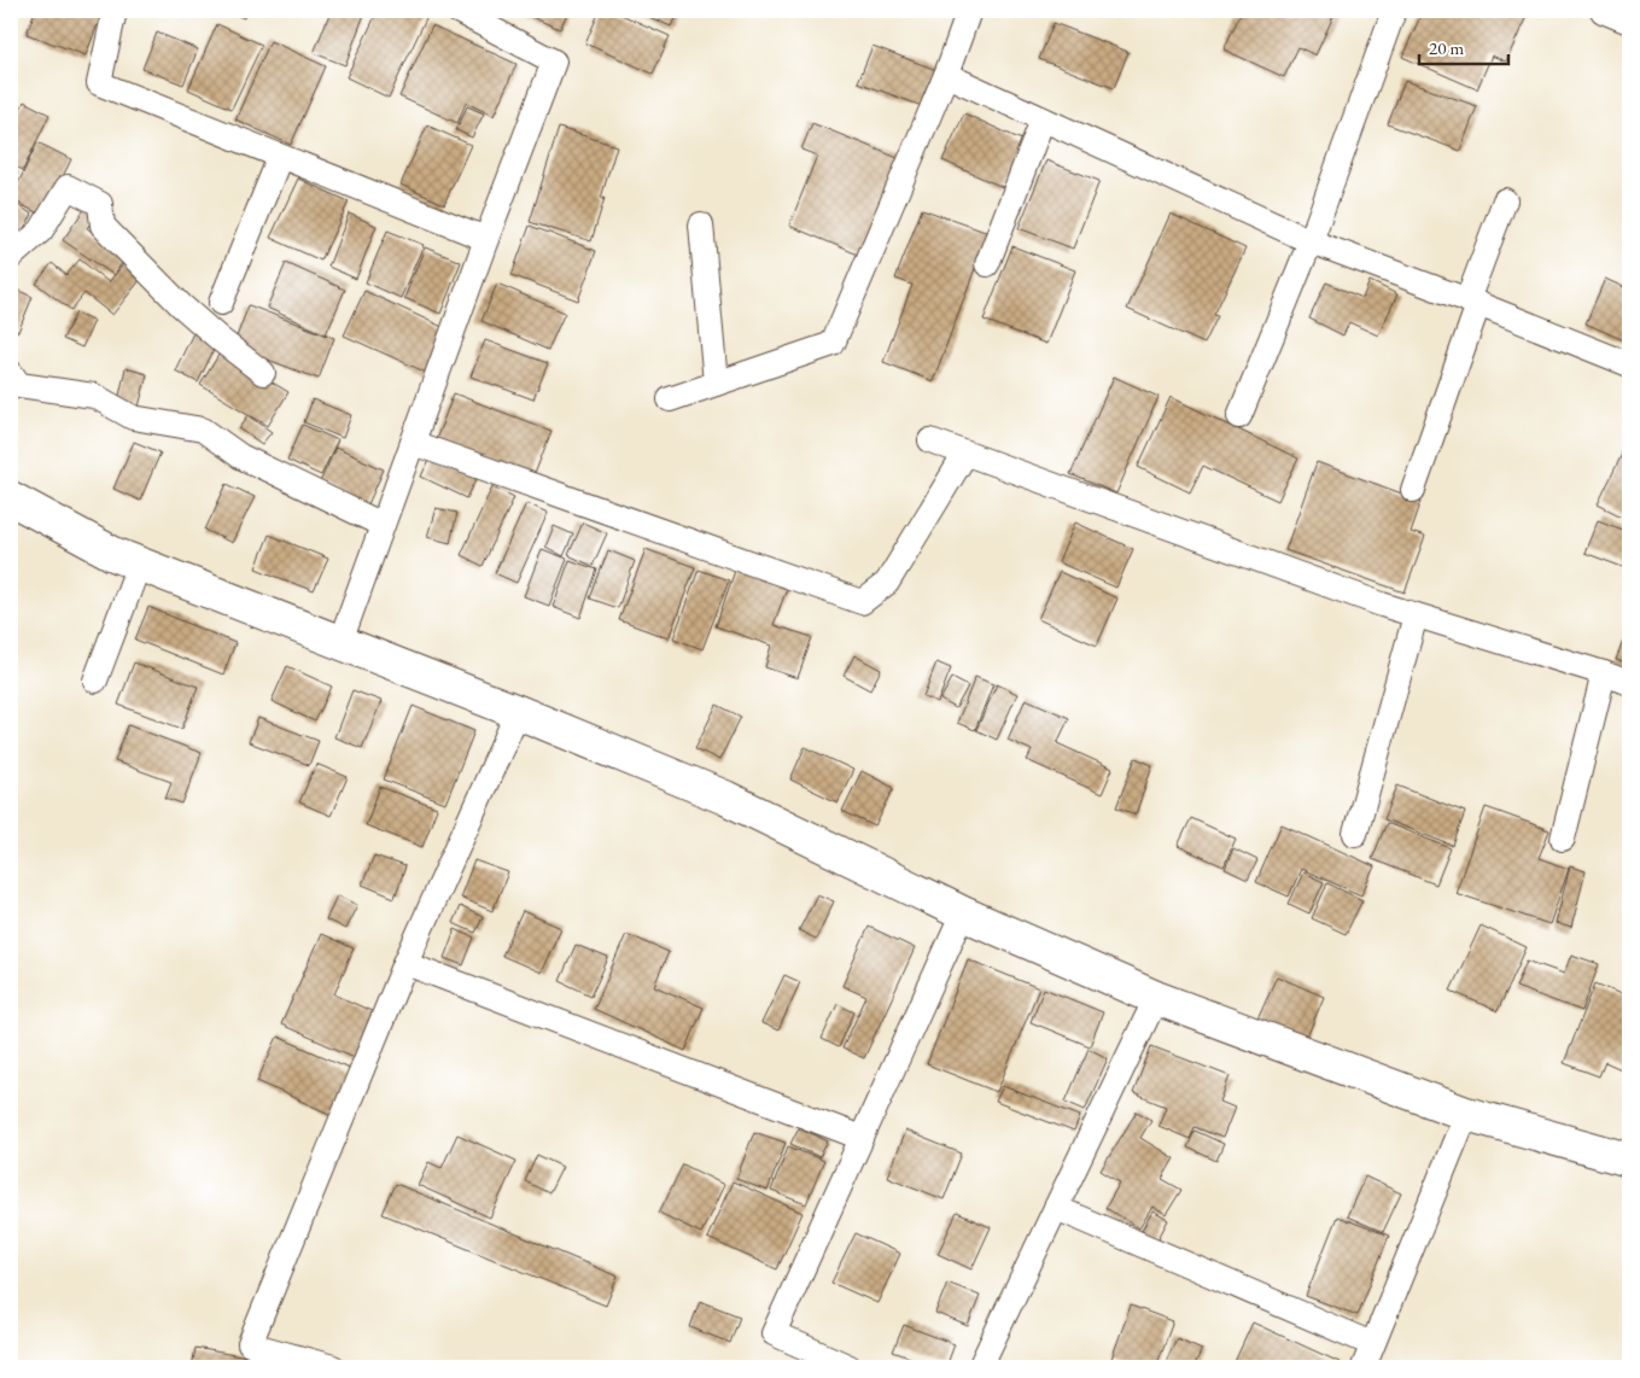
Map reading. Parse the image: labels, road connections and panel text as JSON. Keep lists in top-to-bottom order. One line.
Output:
{"scale_bar":"20 m"}
